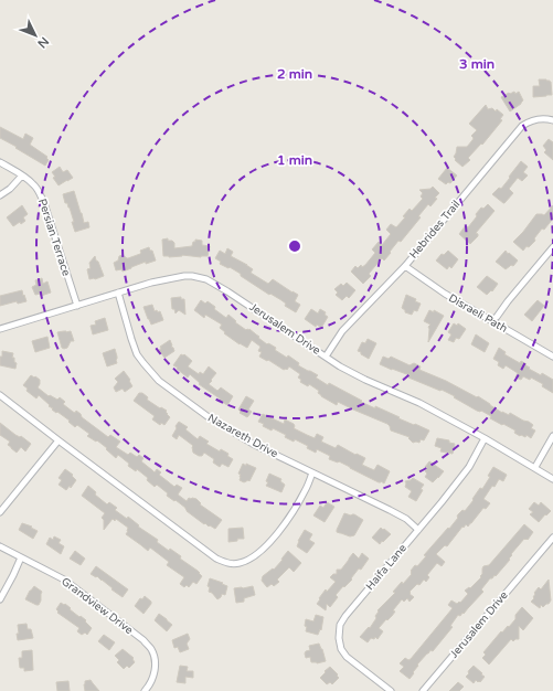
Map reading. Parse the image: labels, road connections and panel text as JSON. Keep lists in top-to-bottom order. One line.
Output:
{"streets":{"street":["Hebrides Trail","Persian Terrace","Disraeli Path","Jerusalem Drive","Nazareth Drive","Haifa Lane","Grandview Drive"]},"crossings":[["Hebrides Trail","Disraeli Path"],["Hebrides Trail","Jerusalem Drive"],["Persian Terrace","Jerusalem Drive"],["Jerusalem Drive","Nazareth Drive"],["Jerusalem Drive","Haifa Lane"],["Nazareth Drive","Haifa Lane"]],"north":"bottom right","rings":["3 min","2 min","1 min"]}
